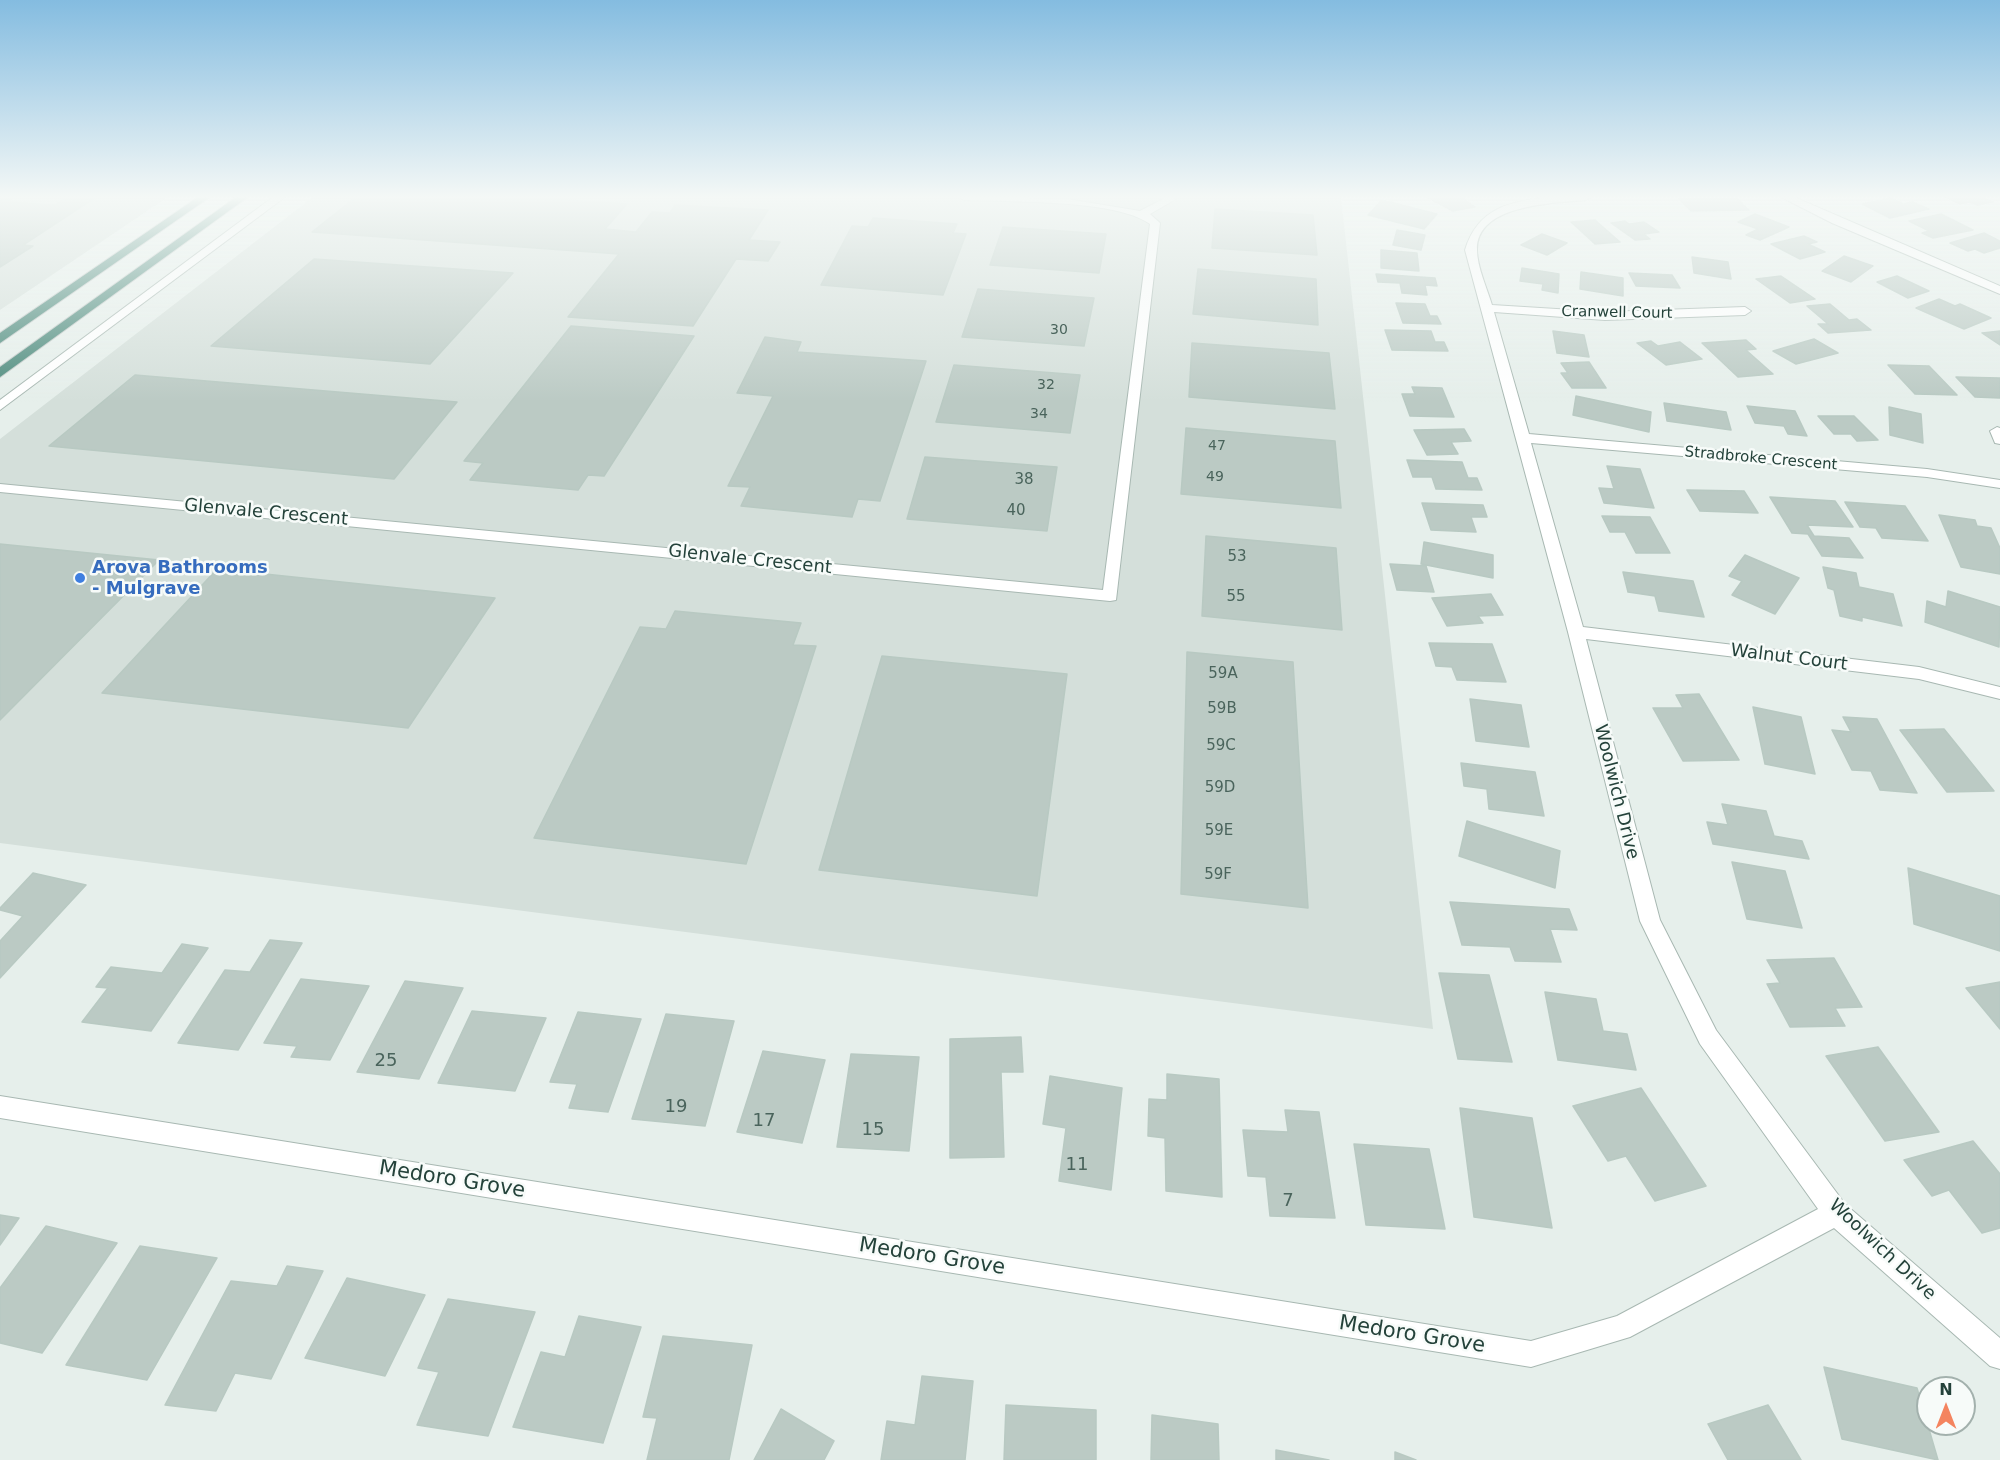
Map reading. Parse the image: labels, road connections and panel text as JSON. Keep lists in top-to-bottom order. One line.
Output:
{"streets":{"street":["Cranwell Court","Stradbroke Crescent","Glenvale Crescent","Walnut Court","Woolwich Drive","Medoro Grove"]},"crossings":[["Cranwell Court","Woolwich Drive"],["Stradbroke Crescent","Woolwich Drive"],["Walnut Court","Woolwich Drive"],["Woolwich Drive","Medoro Grove"]],"places":["Arova Bathrooms - Mulgrave"],"house_numbers":["30","32","34","47","49","38","40","53","55","59A","59B","59C","59D","59E","59F","25","19","17","15","11","7"],"north":"top"}
